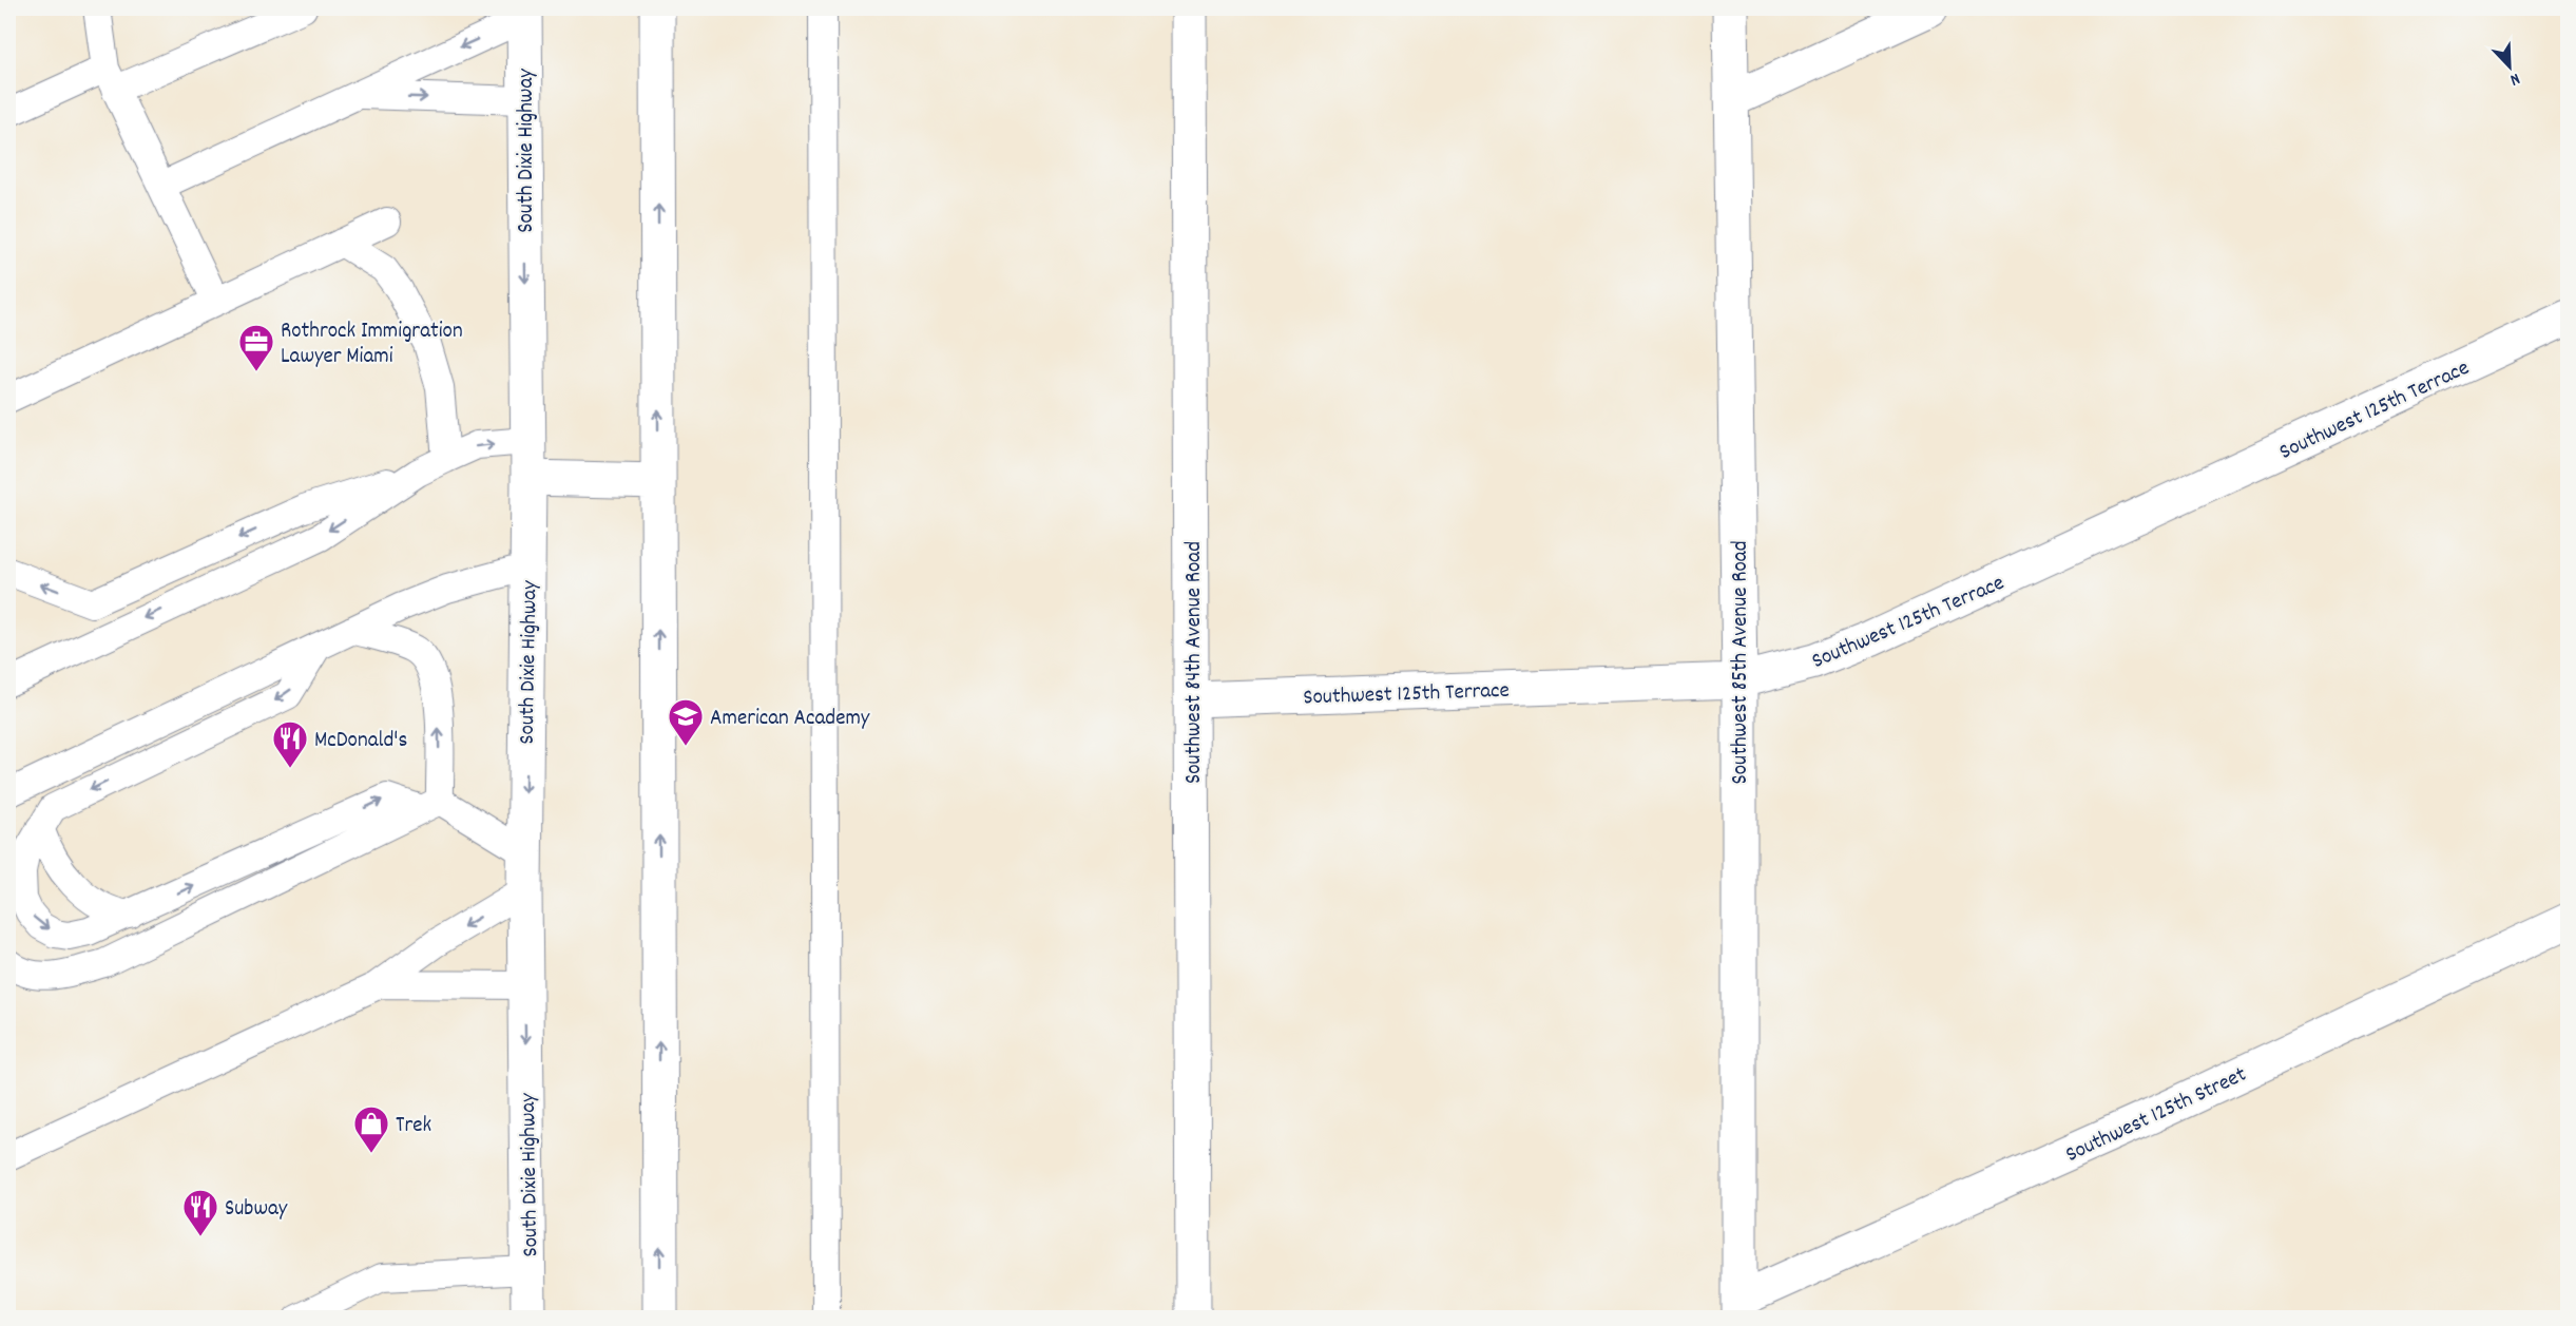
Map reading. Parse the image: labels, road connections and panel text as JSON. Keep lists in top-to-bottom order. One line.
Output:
{"streets":{"main road":["South Dixie Highway","Southwest 125th Terrace","Southwest 84th Avenue Road","Southwest 85th Avenue Road","Southwest 125th Street"]},"crossings":[["Southwest 125th Terrace","Southwest 84th Avenue Road"],["Southwest 125th Terrace","Southwest 85th Avenue Road"],["Southwest 85th Avenue Road","Southwest 125th Street"]],"places":{"office":["Rothrock Immigration Lawyer Miami"],"school or university":["American Academy"],"restaurant":["McDonald's","Subway"],"shop":["Trek"]},"north":"bottom right"}
